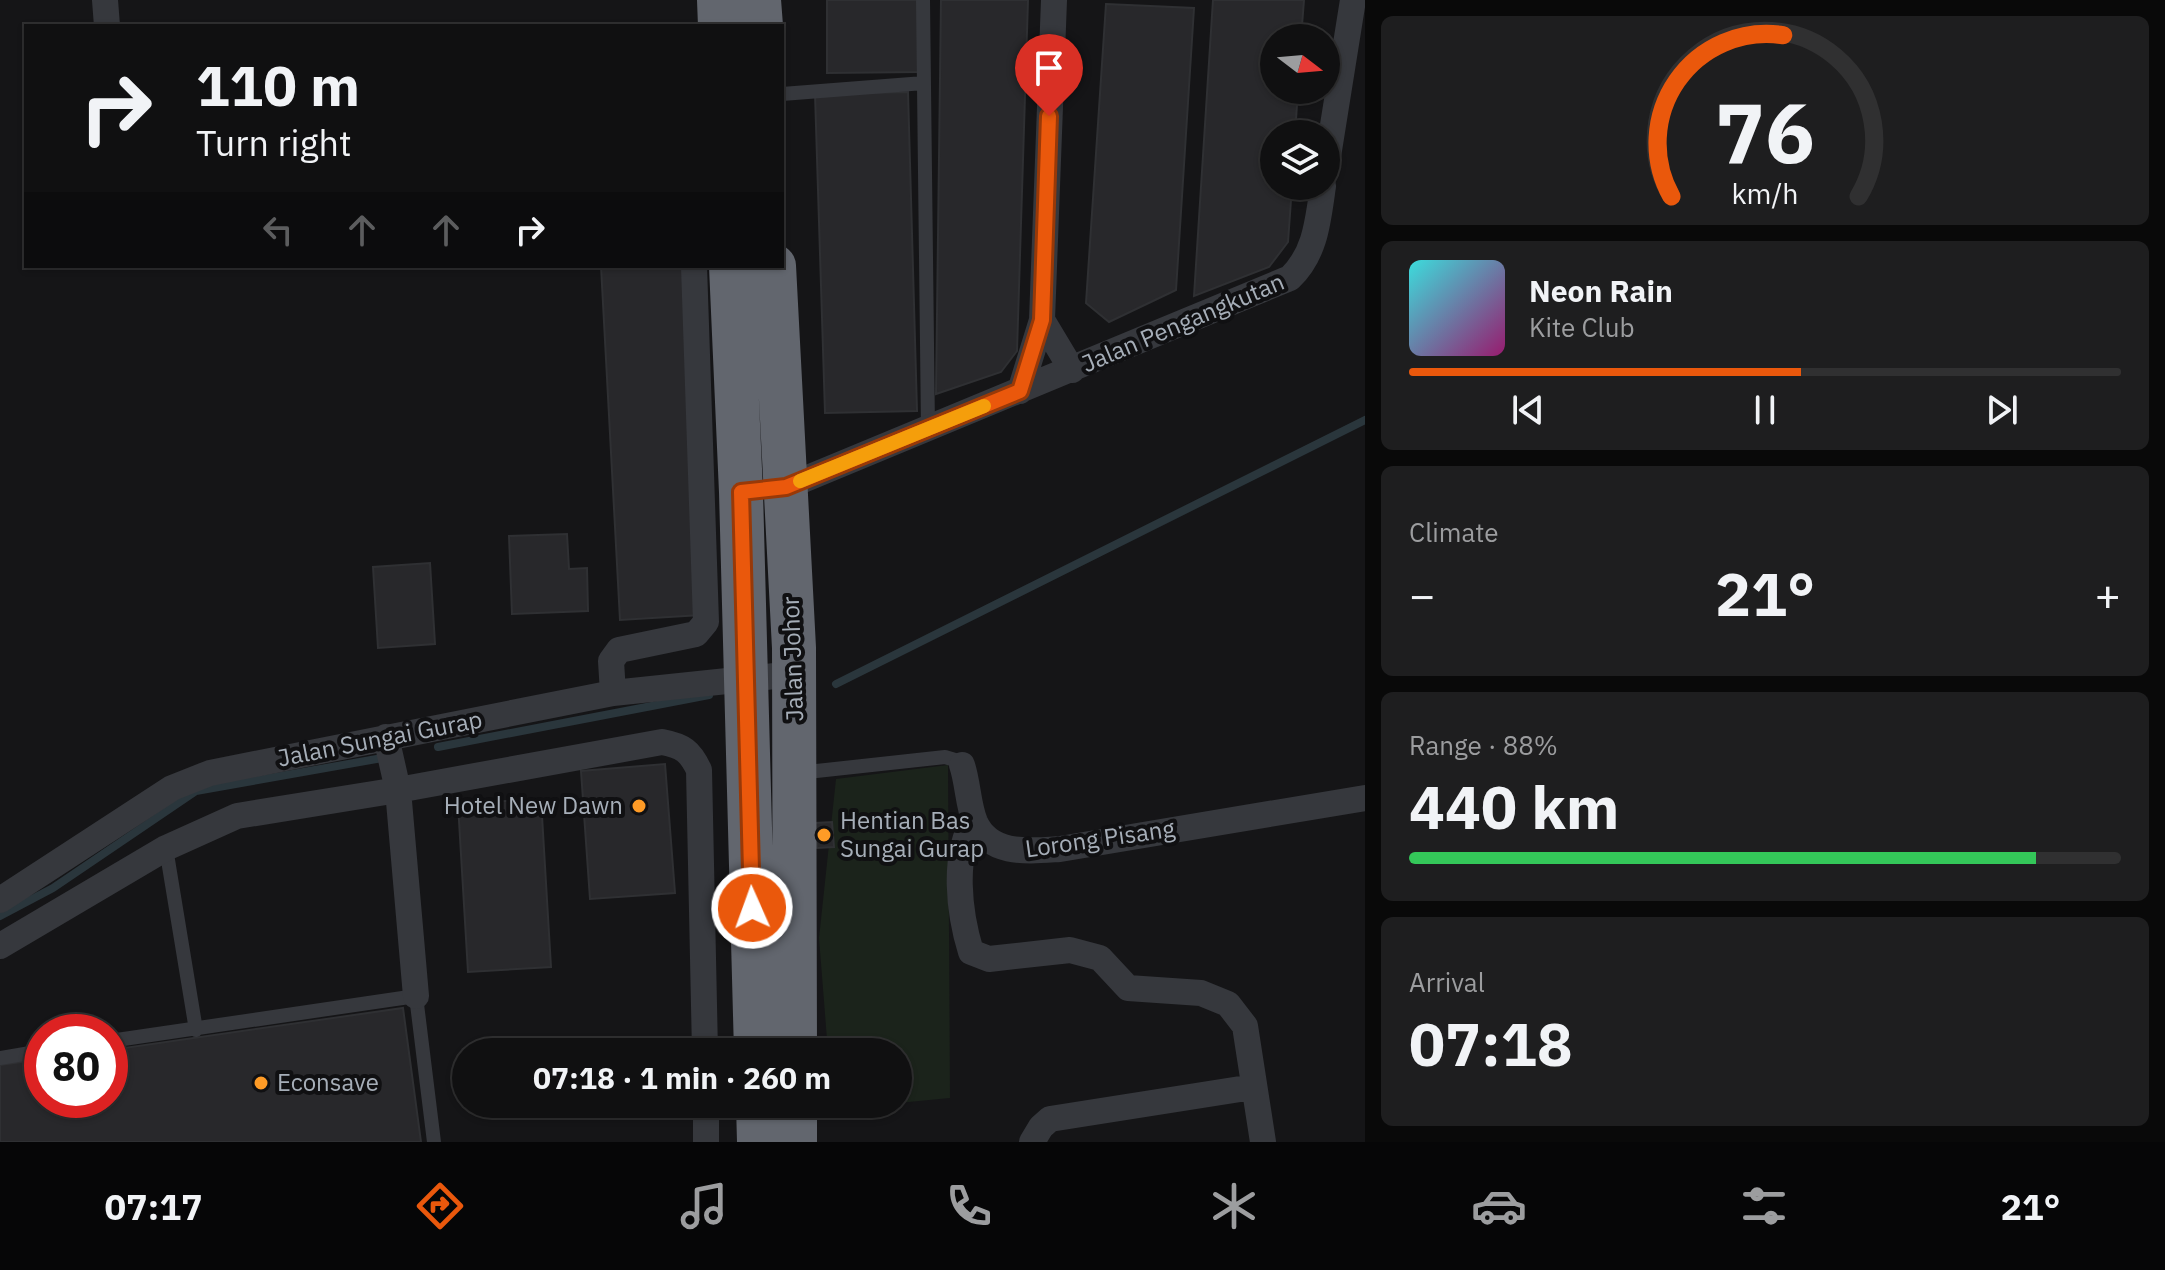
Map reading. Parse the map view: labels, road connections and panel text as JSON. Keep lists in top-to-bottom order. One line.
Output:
{"streets":{"highway":["Jalan Johor"],"street":["Jalan Pengangkutan","Jalan Sungai Gurap","Lorong Pisang"]},"crossings":[["Jalan Pengangkutan","Jalan Johor"],["Jalan Johor","Jalan Sungai Gurap"]],"places":["Hotel New Dawn","Hentian Bas Sungai Gurap","Econsave"],"north":"right","page":{"turn":["110 m","Turn right"],"song":["Neon Rain","Kite Club"],"tile":["Climate",["Range · 88%","440 km"],["Arrival","07:18"]],"heat":["−","21°","+"],"limit":"80","trip":"07:18 · 1 min · 260 m","tabs":["07:17","21°"],"gauge":["76","km/h"]}}
